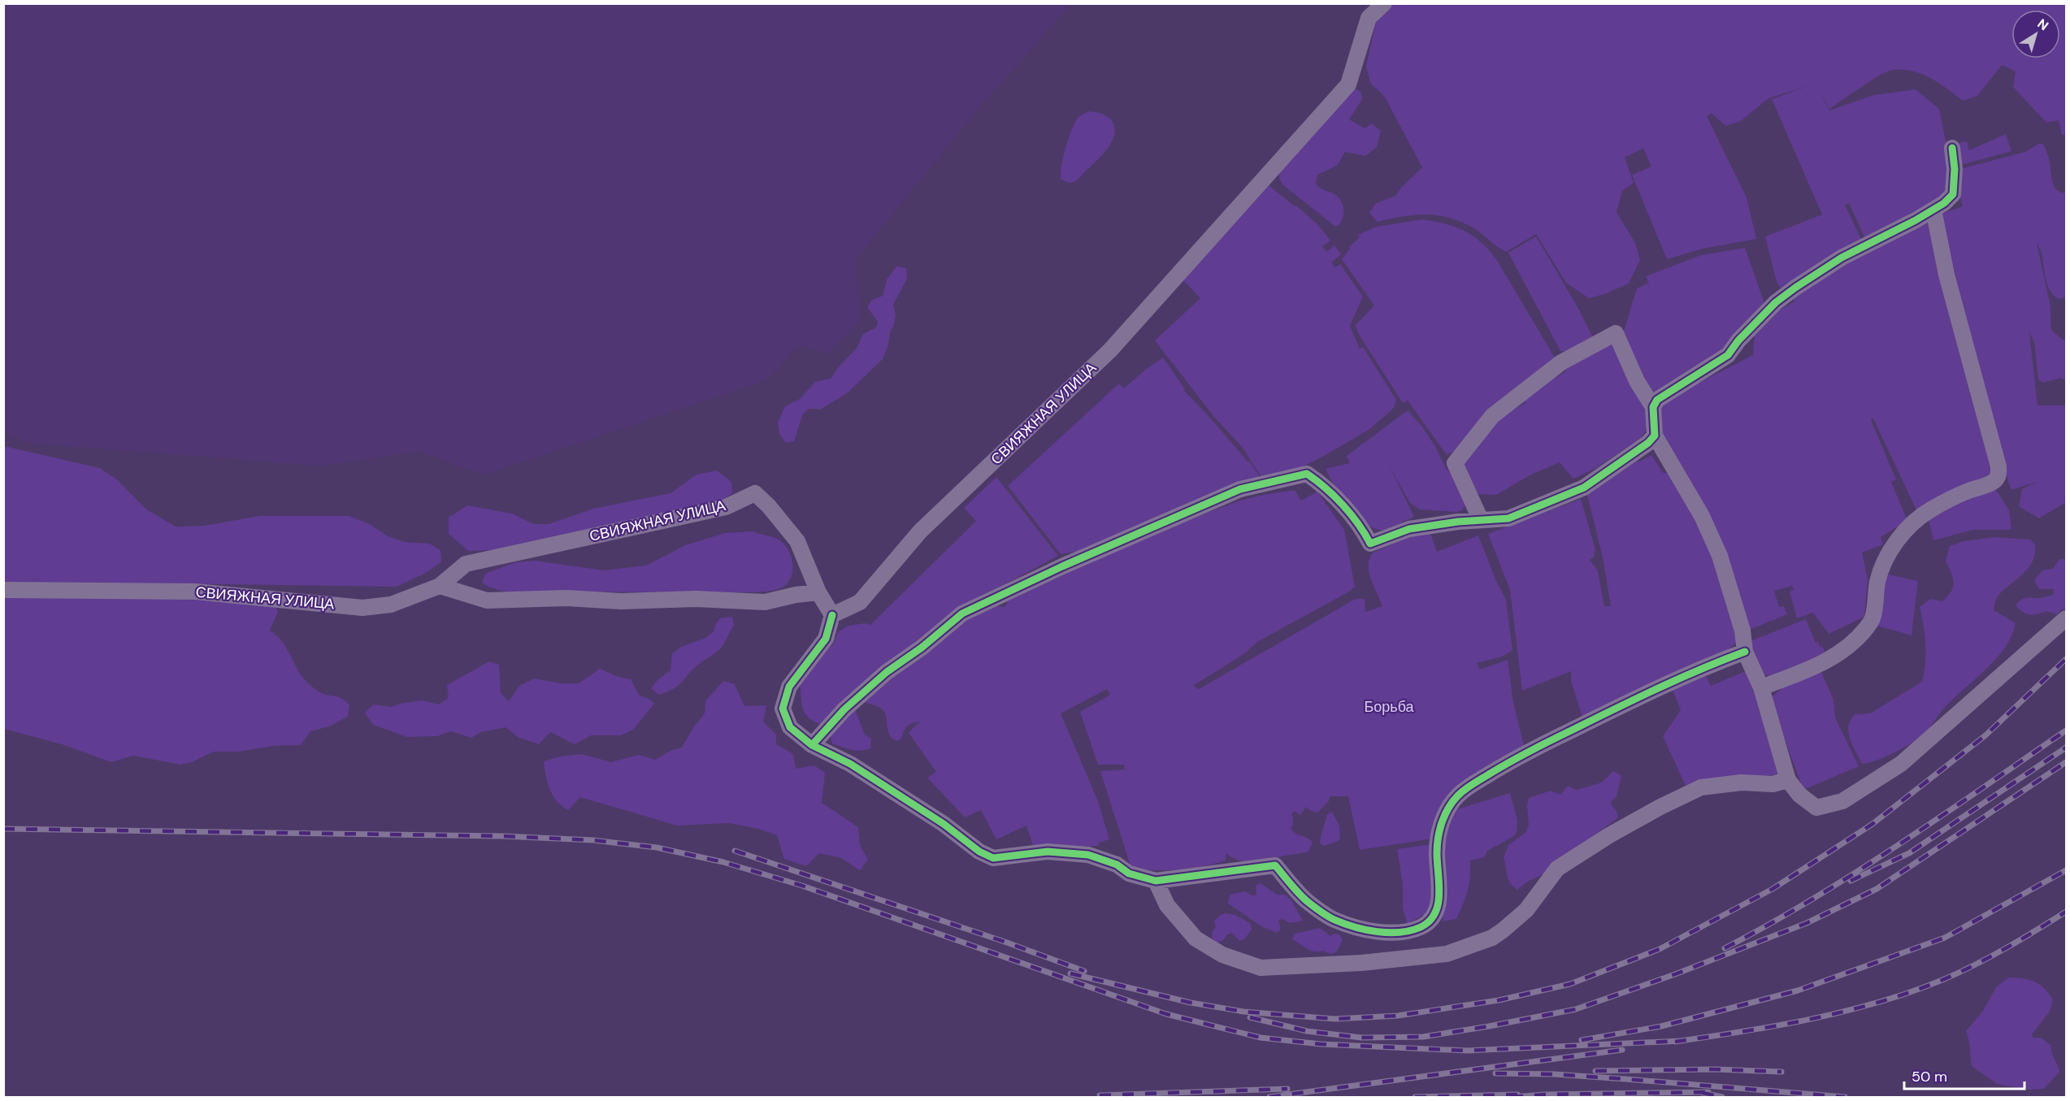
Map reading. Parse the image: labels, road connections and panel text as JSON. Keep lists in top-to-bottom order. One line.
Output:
{"streets":{"street":["СВИЯЖНАЯ УЛИЦА"]},"parks":["Борьба"],"scale_bar":"50 m","north":"top right"}
